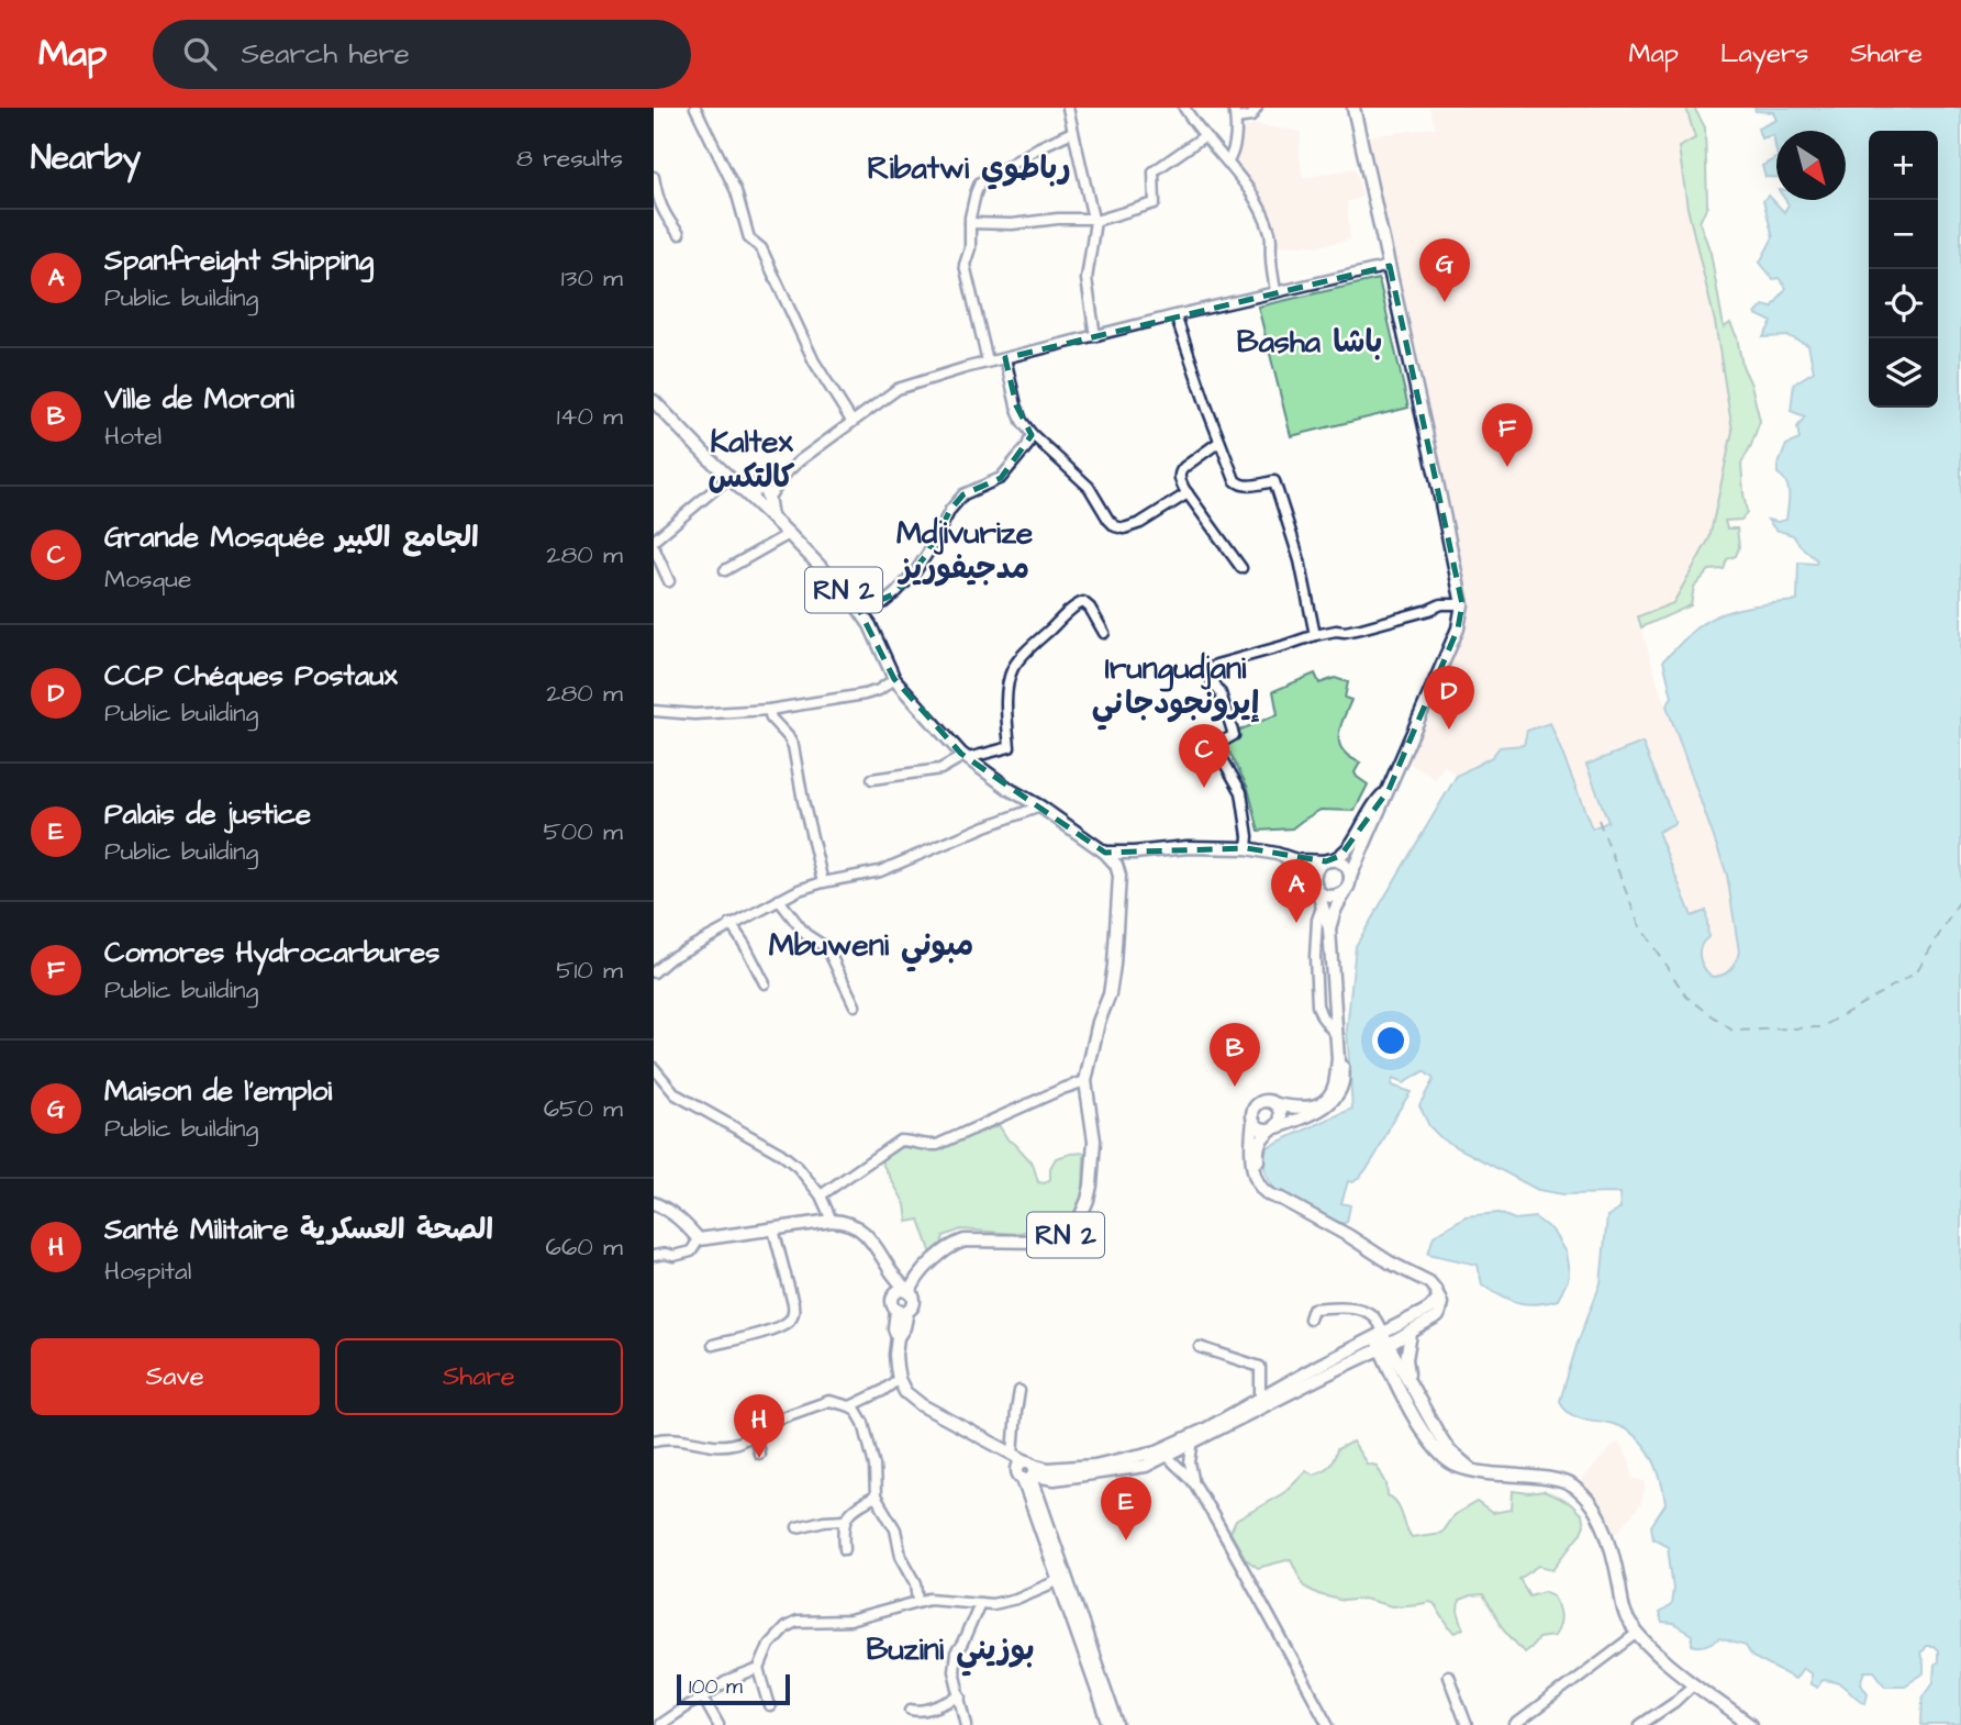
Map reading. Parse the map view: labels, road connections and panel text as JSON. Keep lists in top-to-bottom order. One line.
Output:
{"streets":{"main road":["RN 2"]},"districts":["Ribatwi رباطوي","Basha باشا","Kaltex كالتكس","Mdjivurize مدجيفوريز","Irungudjani إيرونجودجاني","Mbuweni مبوني","Buzini بوزيني"],"scale_bar":"100 m","north":"bottom right","page":{"header":"Map","search":"Search here","nav":["Map","Layers","Share"],"heading":["Nearby","8 results"],"map_buttons":["+","−"],"list":[{"mark":"A","name":"Spanfreight Shipping","note":"Public building","value":"130 m"},{"mark":"B","name":"Ville de Moroni","note":"Hotel","value":"140 m"},{"mark":"C","name":"Grande Mosquée الجامع الكبير","note":"Mosque","value":"280 m"},{"mark":"D","name":"CCP Chéques Postaux","note":"Public building","value":"280 m"},{"mark":"E","name":"Palais de justice","note":"Public building","value":"500 m"},{"mark":"F","name":"Comores Hydrocarbures","note":"Public building","value":"510 m"},{"mark":"G","name":"Maison de l'emploi","note":"Public building","value":"650 m"},{"mark":"H","name":"Santé Militaire الصحة العسكرية","note":"Hospital","value":"660 m"}],"pins":["G","F","D","C","A","B","H","E"],"buttons":["Save","Share"],"scale":"100 m"}}
